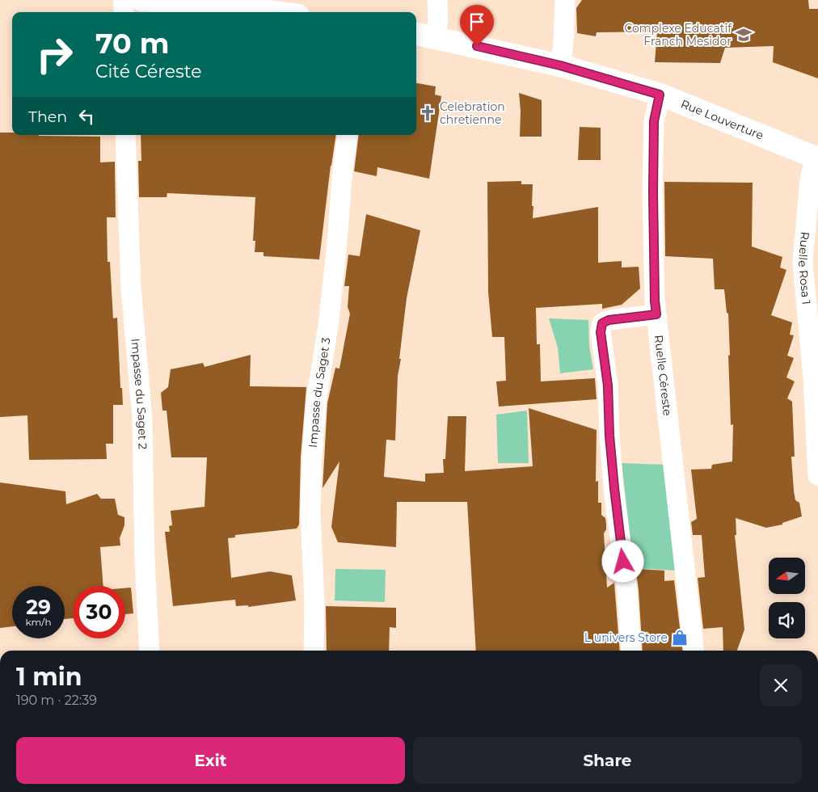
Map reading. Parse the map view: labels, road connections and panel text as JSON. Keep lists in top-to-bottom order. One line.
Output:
{"streets":{"main road":["Rue Louverture"],"street":["Ruelle Rosa 1","Ruelle Céreste","Impasse du Saget 3","Impasse du Saget 2"]},"crossings":[["Rue Louverture","Ruelle Rosa 1"],["Rue Louverture","Ruelle Céreste"]],"places":{"school or university":["Complexe Educatif Franch Mesidor"],"church":["Celebration chretienne"],"shop":["L univers Store"]},"north":"left","page":{"turn":["70 m","Cité Céreste"],"then":"Then","speed":"29 km/h","limit":"30","heading":["1 min","190 m · 22:39"],"buttons":["Exit","Share"]}}
